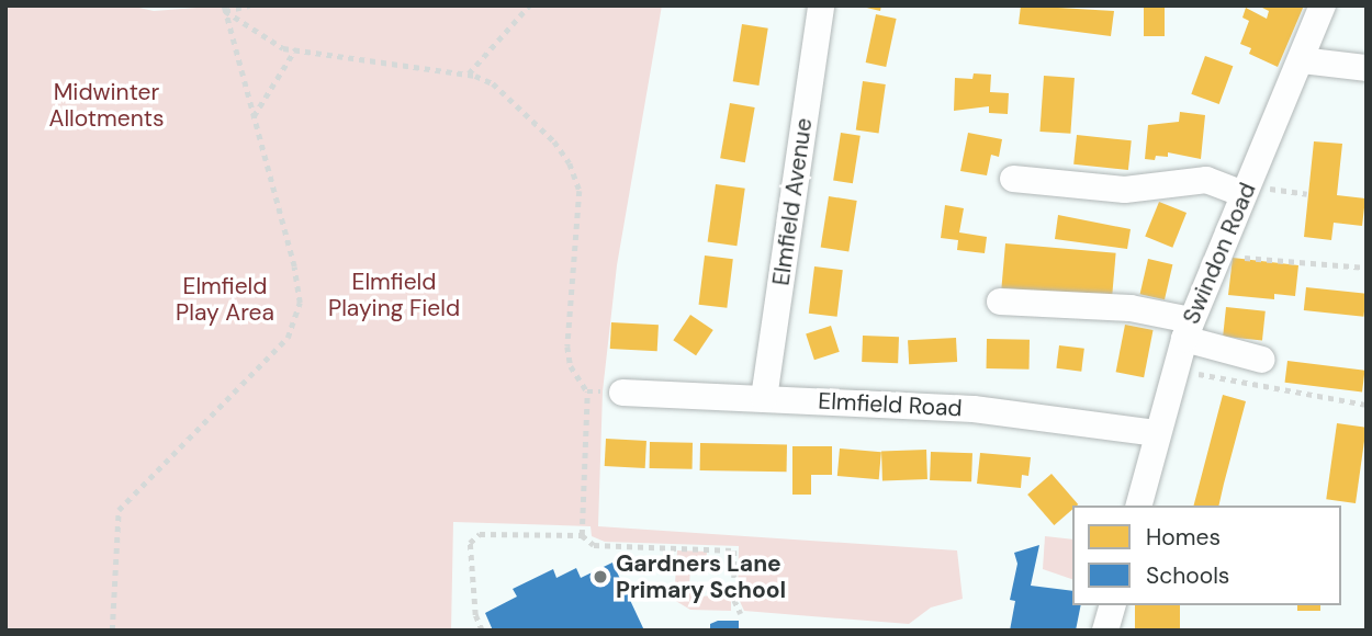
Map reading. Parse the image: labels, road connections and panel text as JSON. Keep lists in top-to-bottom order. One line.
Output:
{"streets":{"street":["Elmfield Avenue","Swindon Road","Elmfield Road"]},"crossings":[["Elmfield Avenue","Elmfield Road"],["Swindon Road","Elmfield Road"]],"parks":["Midwinter Allotments","Elmfield Playing Field","Elmfield Play Area"],"places":["Gardners Lane Primary School"],"legend":["Homes","Schools"]}
